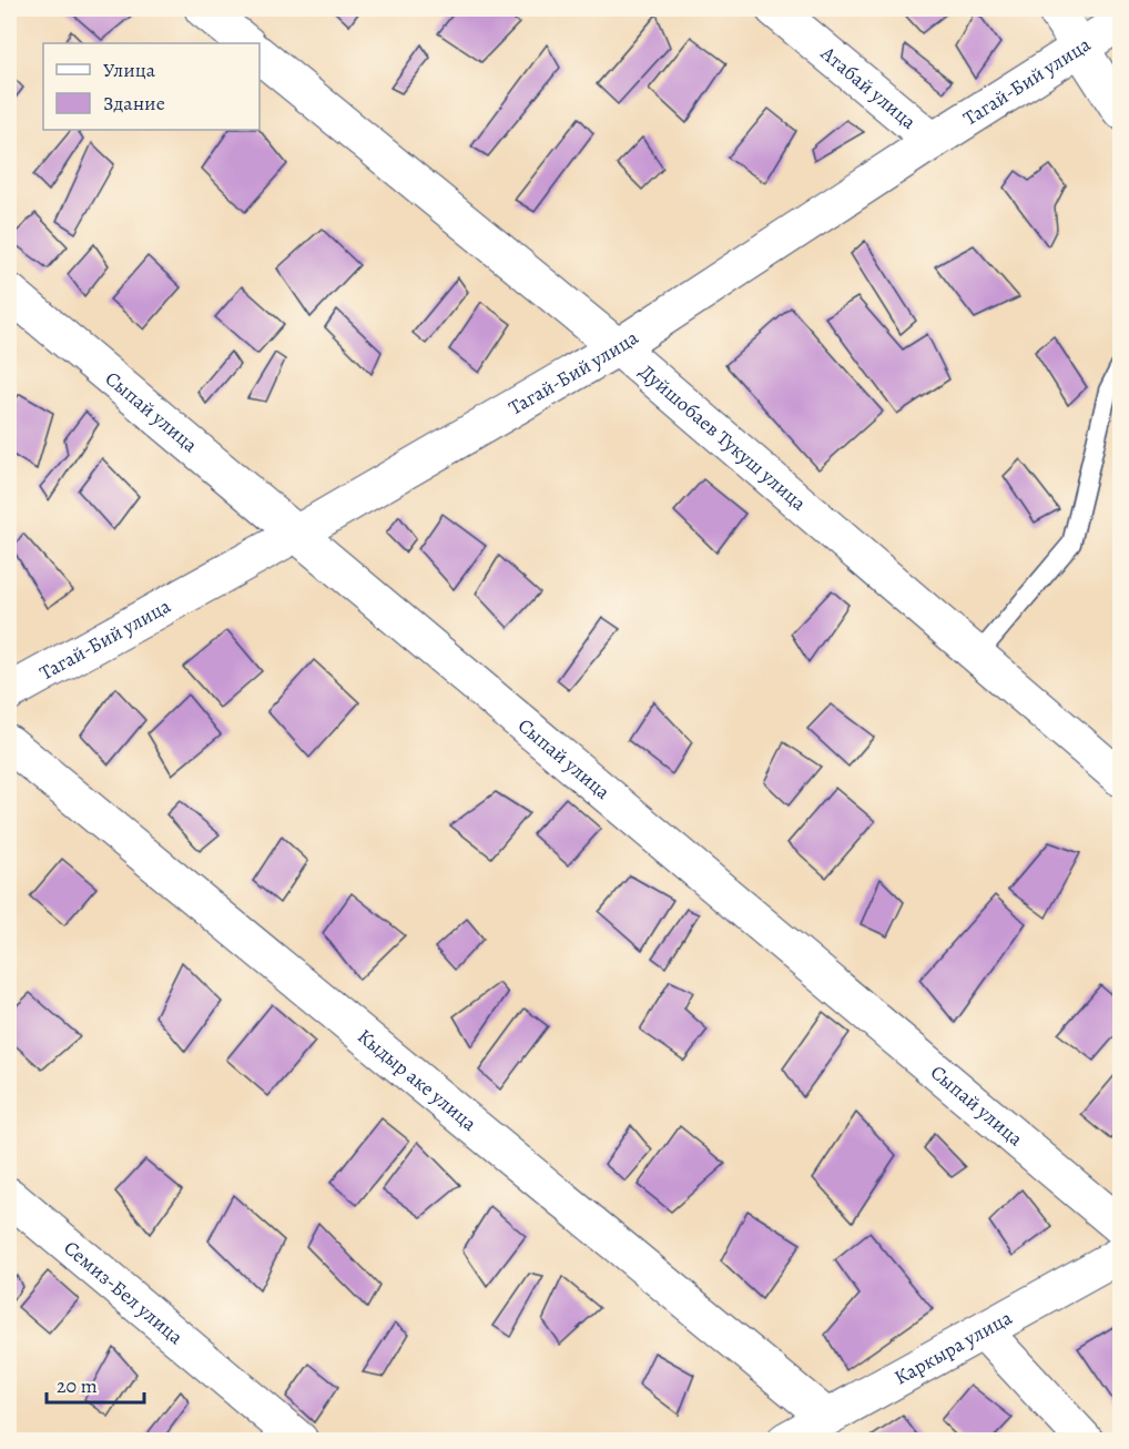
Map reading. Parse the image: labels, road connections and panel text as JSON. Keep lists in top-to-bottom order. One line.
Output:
{"streets":{"street":["Тагай-Бий улица","Атабай улица","Сыпай улица","Дуйшобаев Тукуш улица","Кыдыр аке улица","Семиз-Бел улица","Каркыра улица"]},"crossings":[["Тагай-Бий улица","Атабай улица"],["Тагай-Бий улица","Сыпай улица"],["Тагай-Бий улица","Дуйшобаев Тукуш улица"],["Кыдыр аке улица","Каркыра улица"]],"legend":["Улица","Здание"],"scale_bar":"20 m"}
